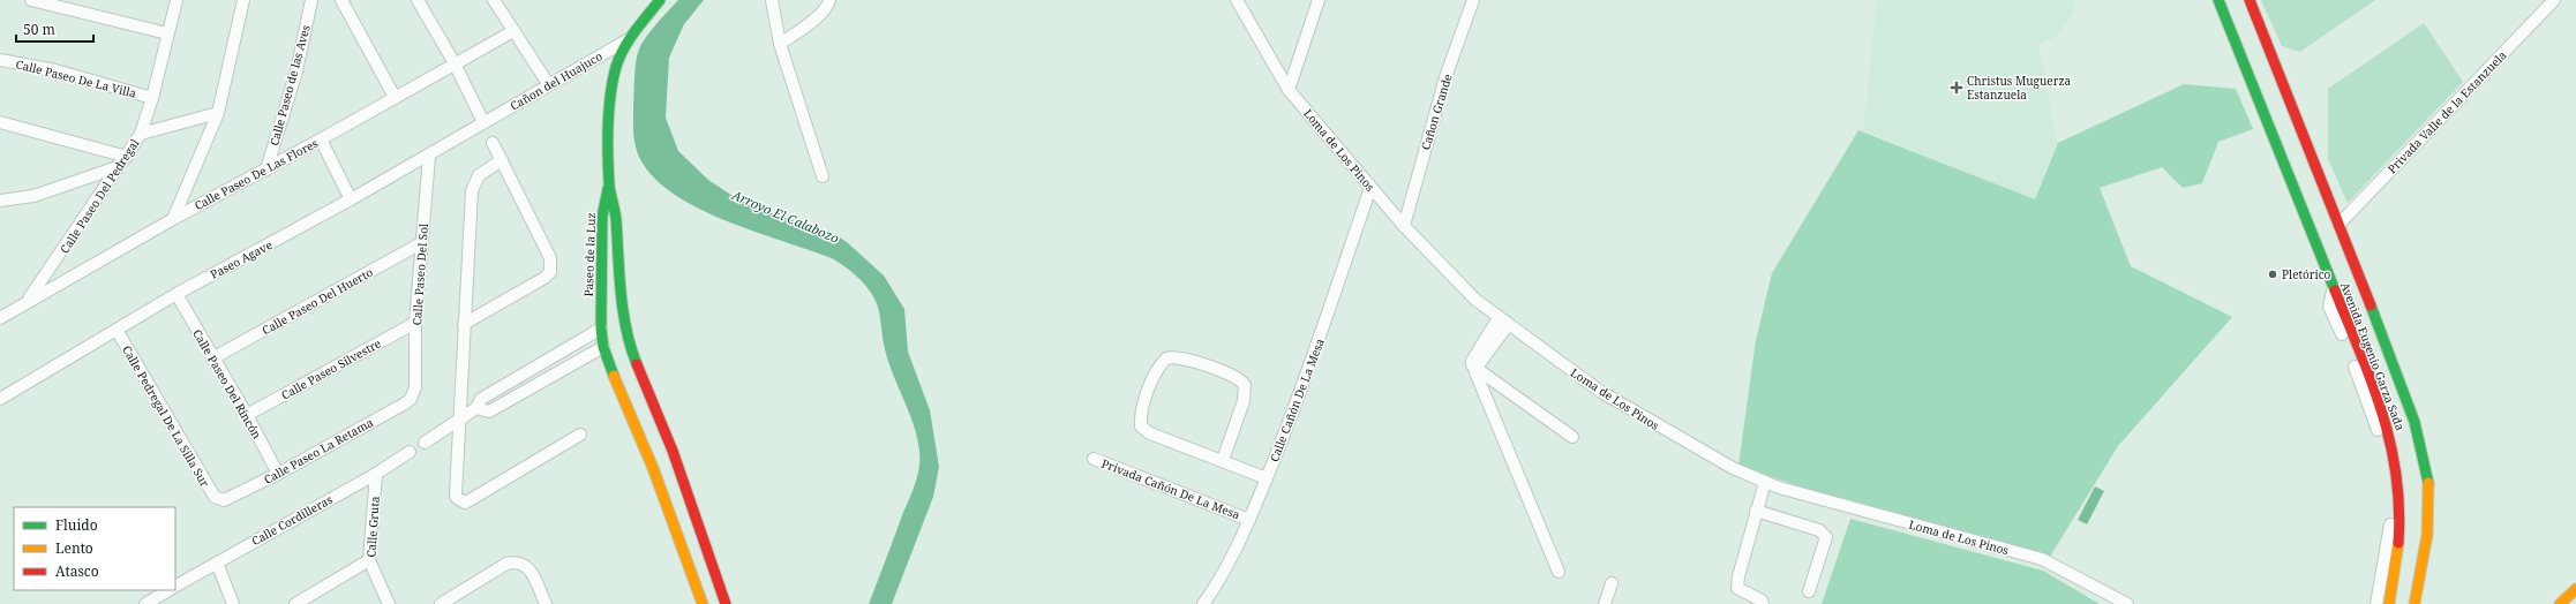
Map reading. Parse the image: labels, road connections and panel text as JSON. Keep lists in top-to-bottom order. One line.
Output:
{"streets":{"main road":["Paseo de la Luz","Avenida Eugenio Garza Sada"],"street":["Calle Paseo De La Villa","Cañon del Huajuco","Calle Paseo de las Aves","Cañon Grande","Privada Valle de la Estanzuela","Loma de Los Pinos","Calle Paseo De Las Flores","Calle Paseo Del Pedregal","Paseo Agave","Calle Paseo Del Sol","Calle Paseo Del Huerto","Calle Paseo Silvestre","Calle Paseo Del Rincón","Calle Cañón De La Mesa","Calle Pedregal De La Silla Sur","Calle Paseo La Retama","Privada Cañón De La Mesa","Calle Cordilleras","Calle Gruta"]},"crossings":[["Calle Paseo De La Villa","Calle Paseo Del Pedregal"],["Cañon del Huajuco","Paseo Agave"],["Calle Paseo de las Aves","Calle Paseo De Las Flores"],["Cañon Grande","Loma de Los Pinos"],["Privada Valle de la Estanzuela","Avenida Eugenio Garza Sada"],["Loma de Los Pinos","Calle Cañón De La Mesa"],["Calle Paseo De Las Flores","Calle Paseo Del Pedregal"],["Paseo Agave","Calle Paseo Del Sol"],["Paseo Agave","Calle Paseo Del Rincón"],["Paseo Agave","Calle Pedregal De La Silla Sur"],["Calle Paseo Del Sol","Calle Paseo Del Huerto"],["Calle Paseo Del Sol","Calle Paseo Silvestre"],["Calle Paseo Del Sol","Calle Paseo La Retama"],["Calle Paseo Del Huerto","Calle Paseo Del Rincón"],["Calle Paseo Silvestre","Calle Paseo Del Rincón"],["Calle Paseo Del Rincón","Calle Paseo La Retama"],["Calle Cañón De La Mesa","Privada Cañón De La Mesa"],["Calle Pedregal De La Silla Sur","Calle Paseo La Retama"],["Calle Cordilleras","Calle Gruta"]],"water":["Arroyo El Calabozo"],"places":{"health":["Christus Muguerza Estanzuela"],"other":["Pletórico"]},"legend":["Fluido","Lento","Atasco"],"scale_bar":"50 m"}
